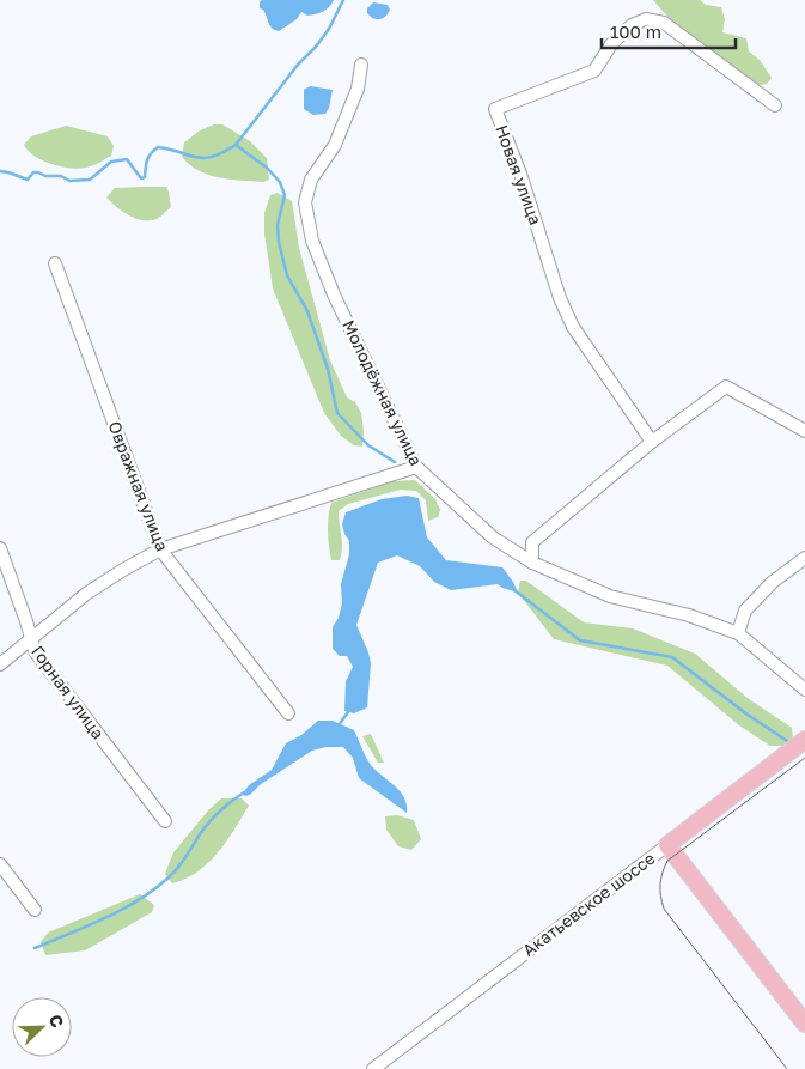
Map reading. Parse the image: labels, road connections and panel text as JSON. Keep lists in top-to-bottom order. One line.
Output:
{"streets":{"main road":["Акатьевское шоссе"],"street":["Новая улица","Молодёжная улица","Овражная улица","Горная улица"]},"scale_bar":"100 m","north":"top right"}
